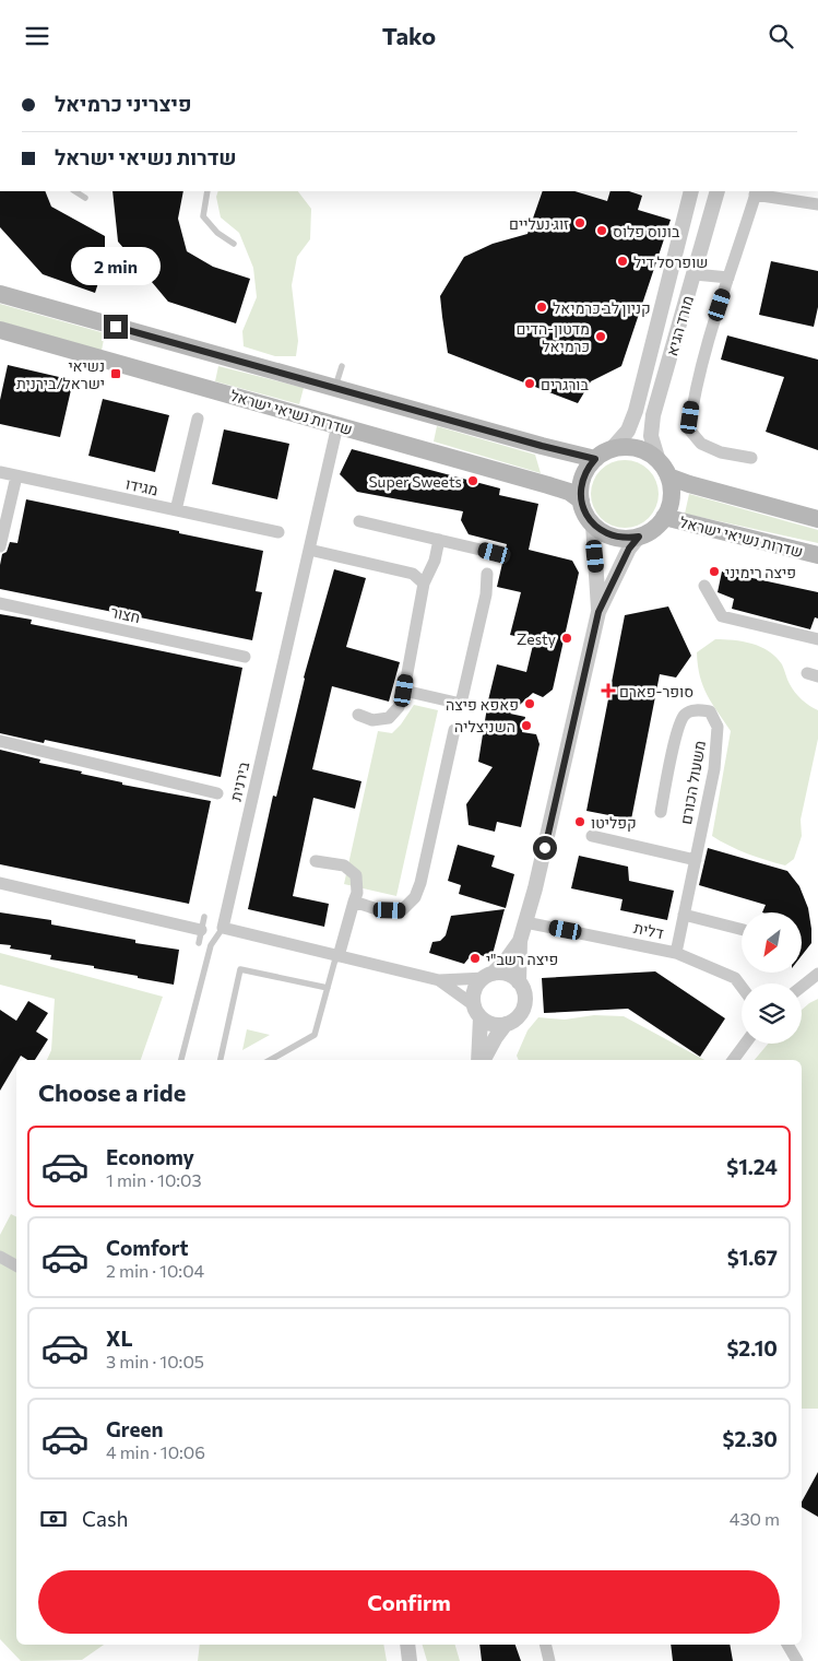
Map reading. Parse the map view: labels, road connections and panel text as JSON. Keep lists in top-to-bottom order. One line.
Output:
{"streets":{"main road":["שדרות נשיאי ישראל"],"street":["מורד הגיא","מגידו","חצור","בירנית","משעול הכורם","דלית"]},"crossings":[["מורד הגיא","שדרות נשיאי ישראל"],["שדרות נשיאי ישראל","בירנית"],["משעול הכורם","דלית"]],"places":{"other":["זוג נעליים","בונוס פלוס","שופרסל דיל","קניון לב כרמיאל","מדטון-הדים כרמיאל","בורגרים","Super Sweets","פיצה רימיני","Zesty","פאפא פיצה","השניצליה","קפליטו","פיצה רשב\"י"],"transit":["נשיאי ישראל/בירנית"],"health":["סופר-פארם"]},"north":"bottom left","page":{"header":"Tako","banner":["פיצריני כרמיאל","שדרות נשיאי ישראל"],"bubble":"2 min","heading":"Choose a ride","list":[{"name":"Economy","note":"1 min · 10:03","value":"$1.24"},{"name":"Comfort","note":"2 min · 10:04","value":"$1.67"},{"name":"XL","note":"3 min · 10:05","value":"$2.10"},{"name":"Green","note":"4 min · 10:06","value":"$2.30"}],"pay":["Cash","430 m"],"buttons":"Confirm"}}
